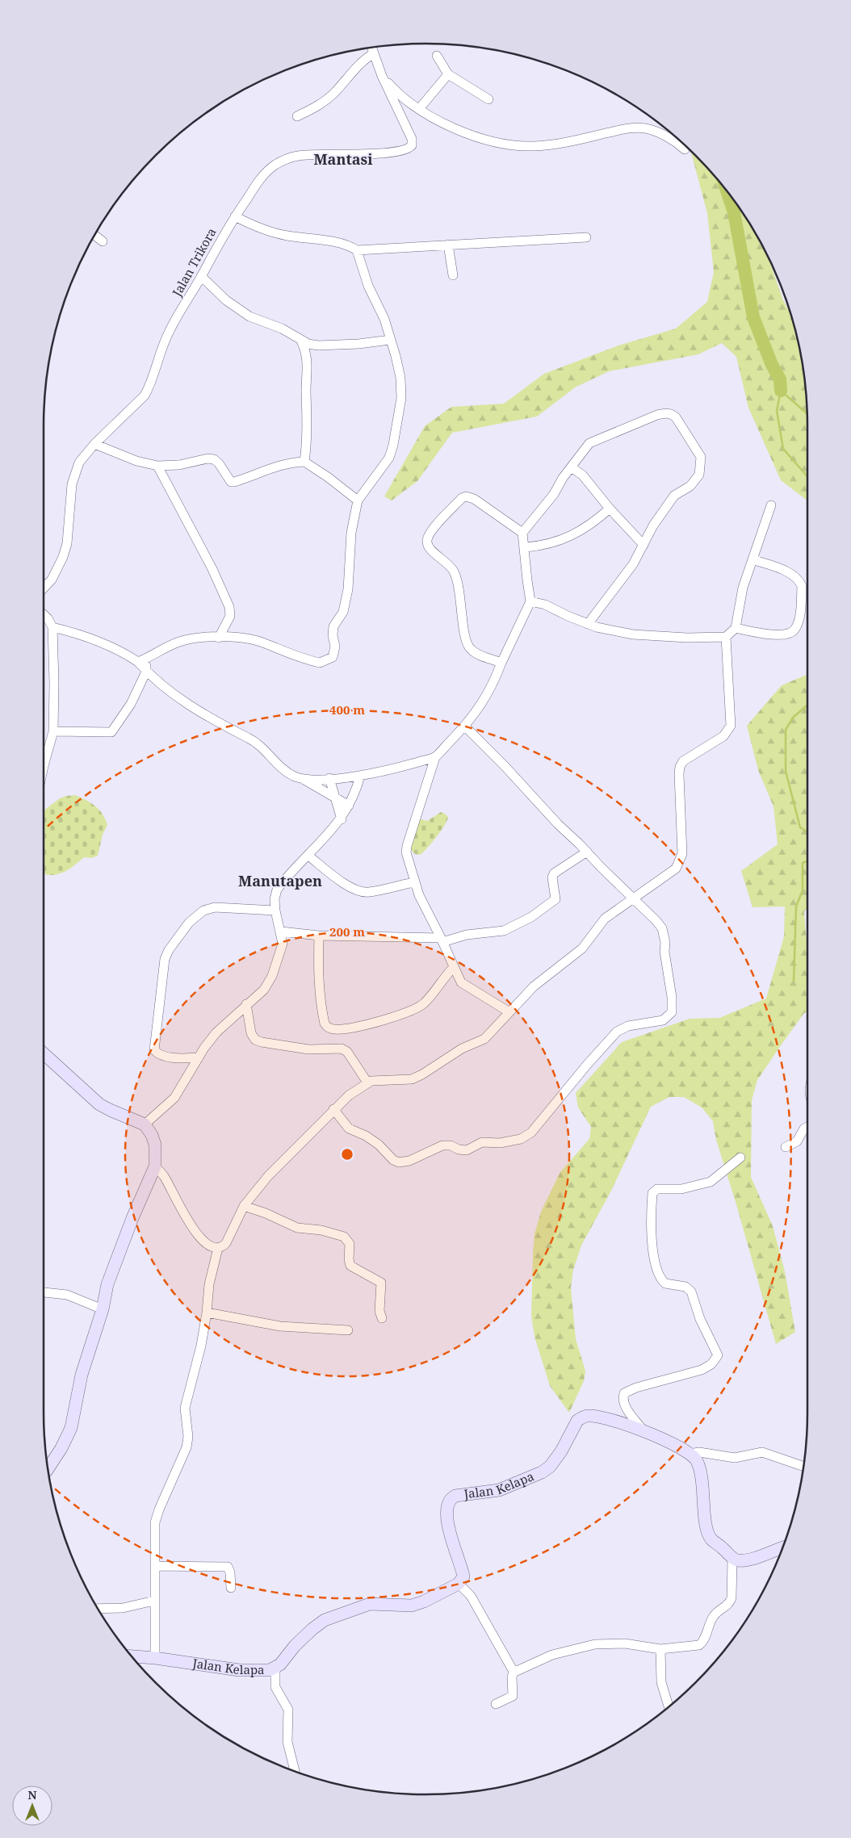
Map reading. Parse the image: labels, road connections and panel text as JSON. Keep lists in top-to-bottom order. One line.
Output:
{"streets":{"street":["Jalan Trikora","Jalan Kelapa"]},"districts":["Mantasi","Manutapen"],"north":"top","rings":["400 m","200 m"]}
